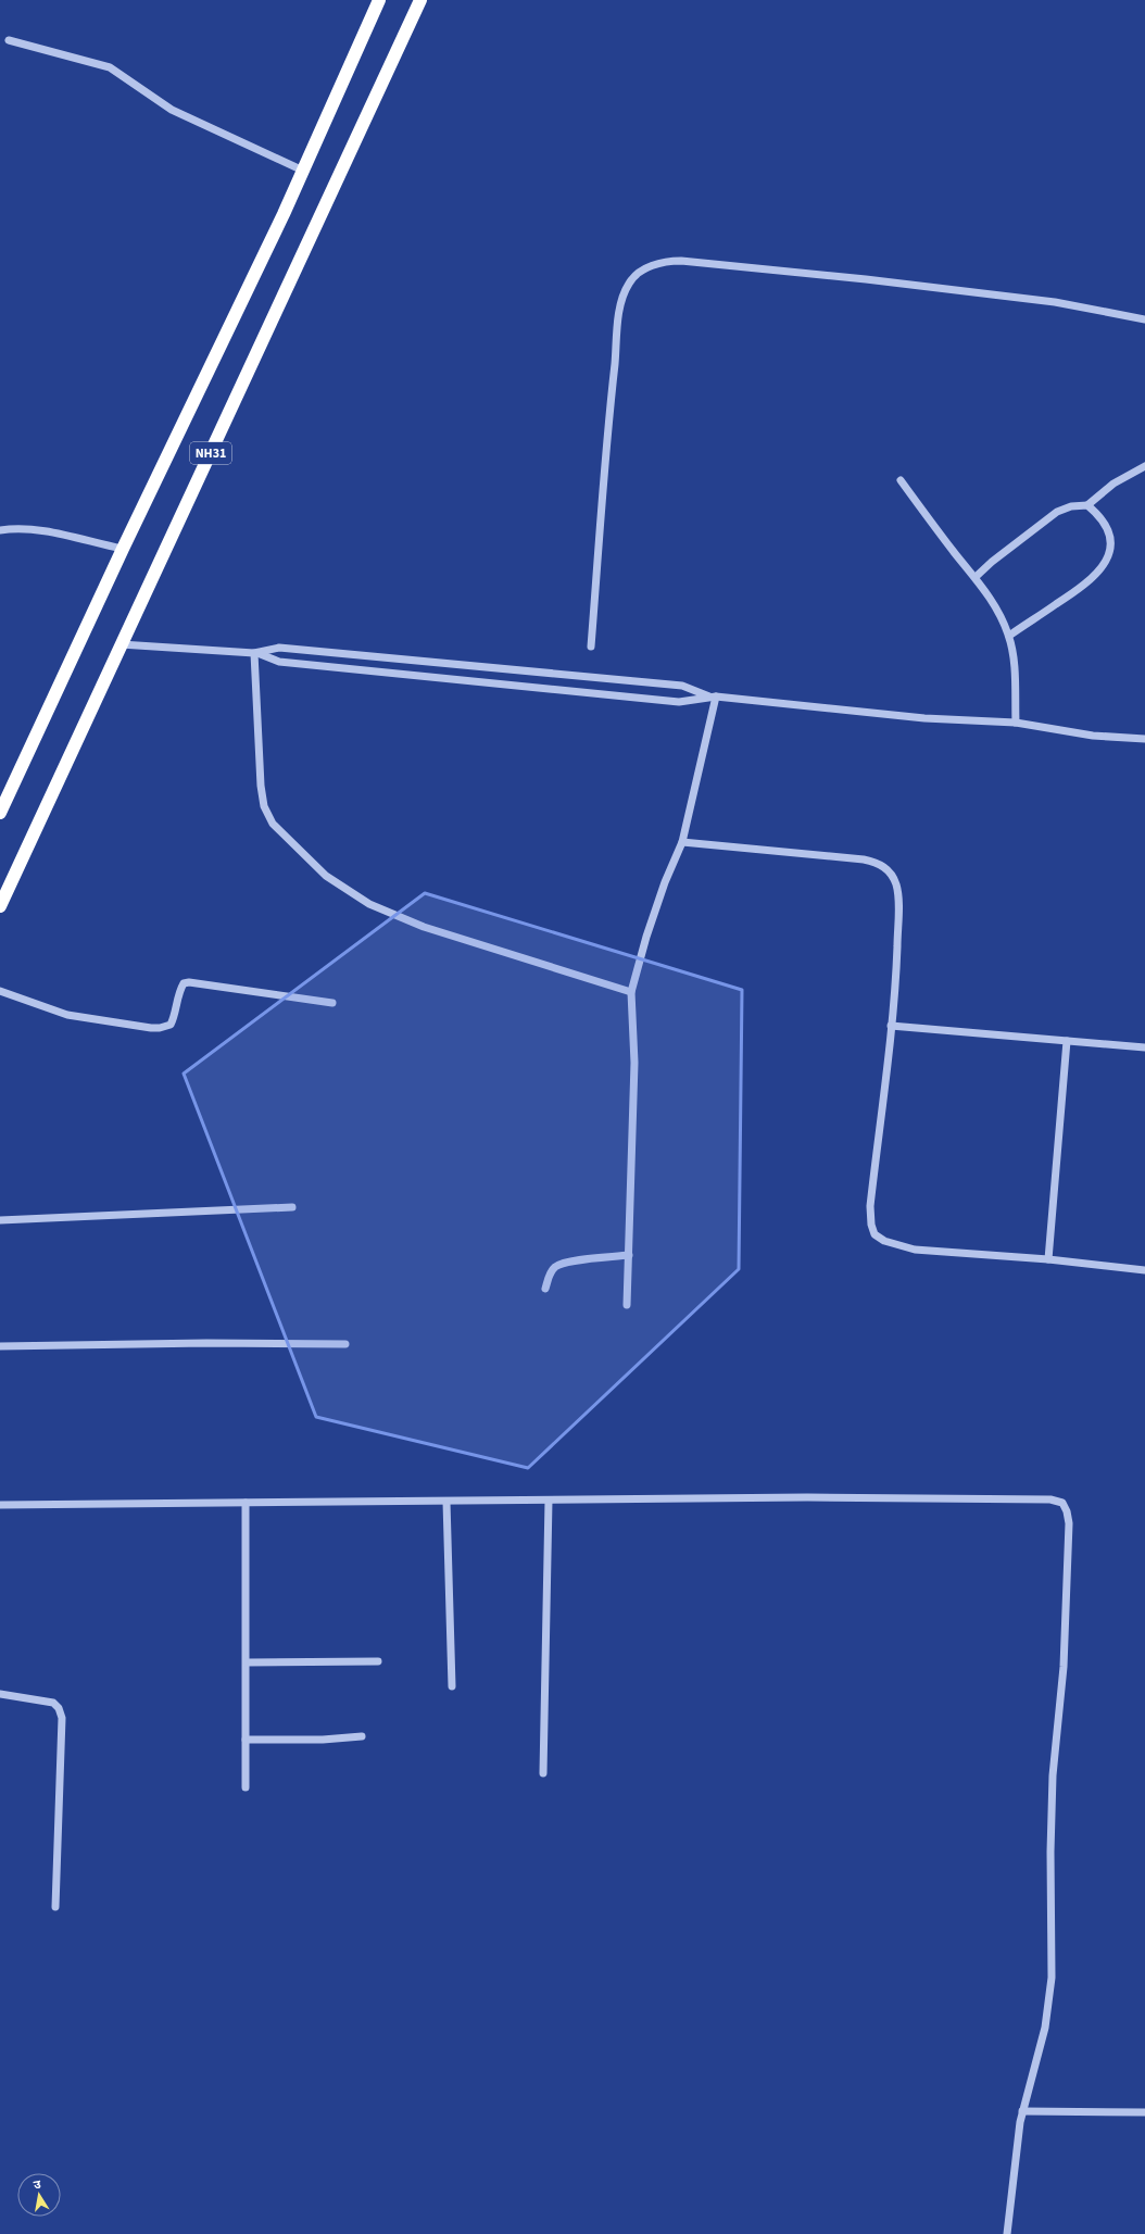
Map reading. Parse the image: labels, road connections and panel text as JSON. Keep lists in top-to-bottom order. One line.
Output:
{"streets":{"highway":["NH31"]},"north":"top"}
